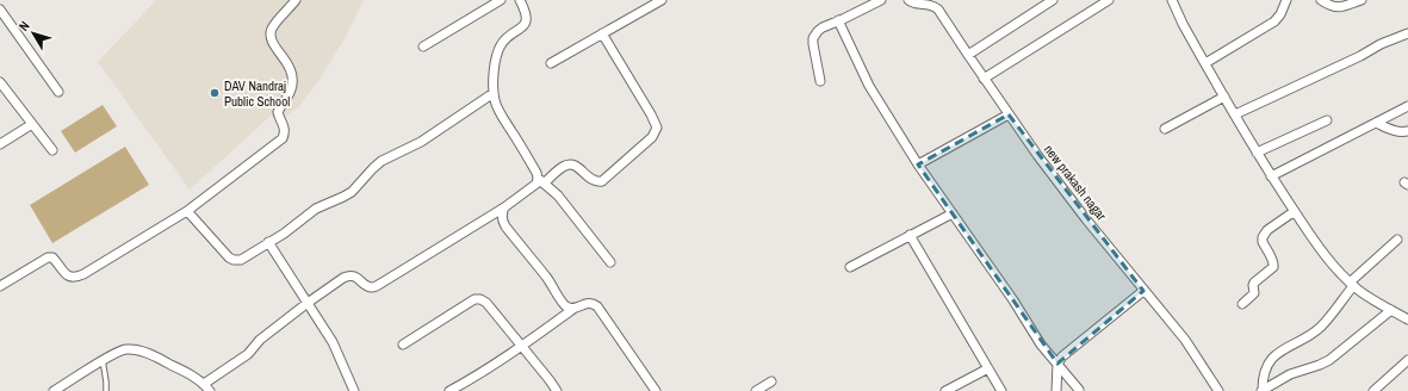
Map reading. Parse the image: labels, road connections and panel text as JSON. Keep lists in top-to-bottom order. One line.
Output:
{"streets":{"street":["new prakash nagar"]},"places":["DAV Nandraj Public School"],"north":"top left"}
